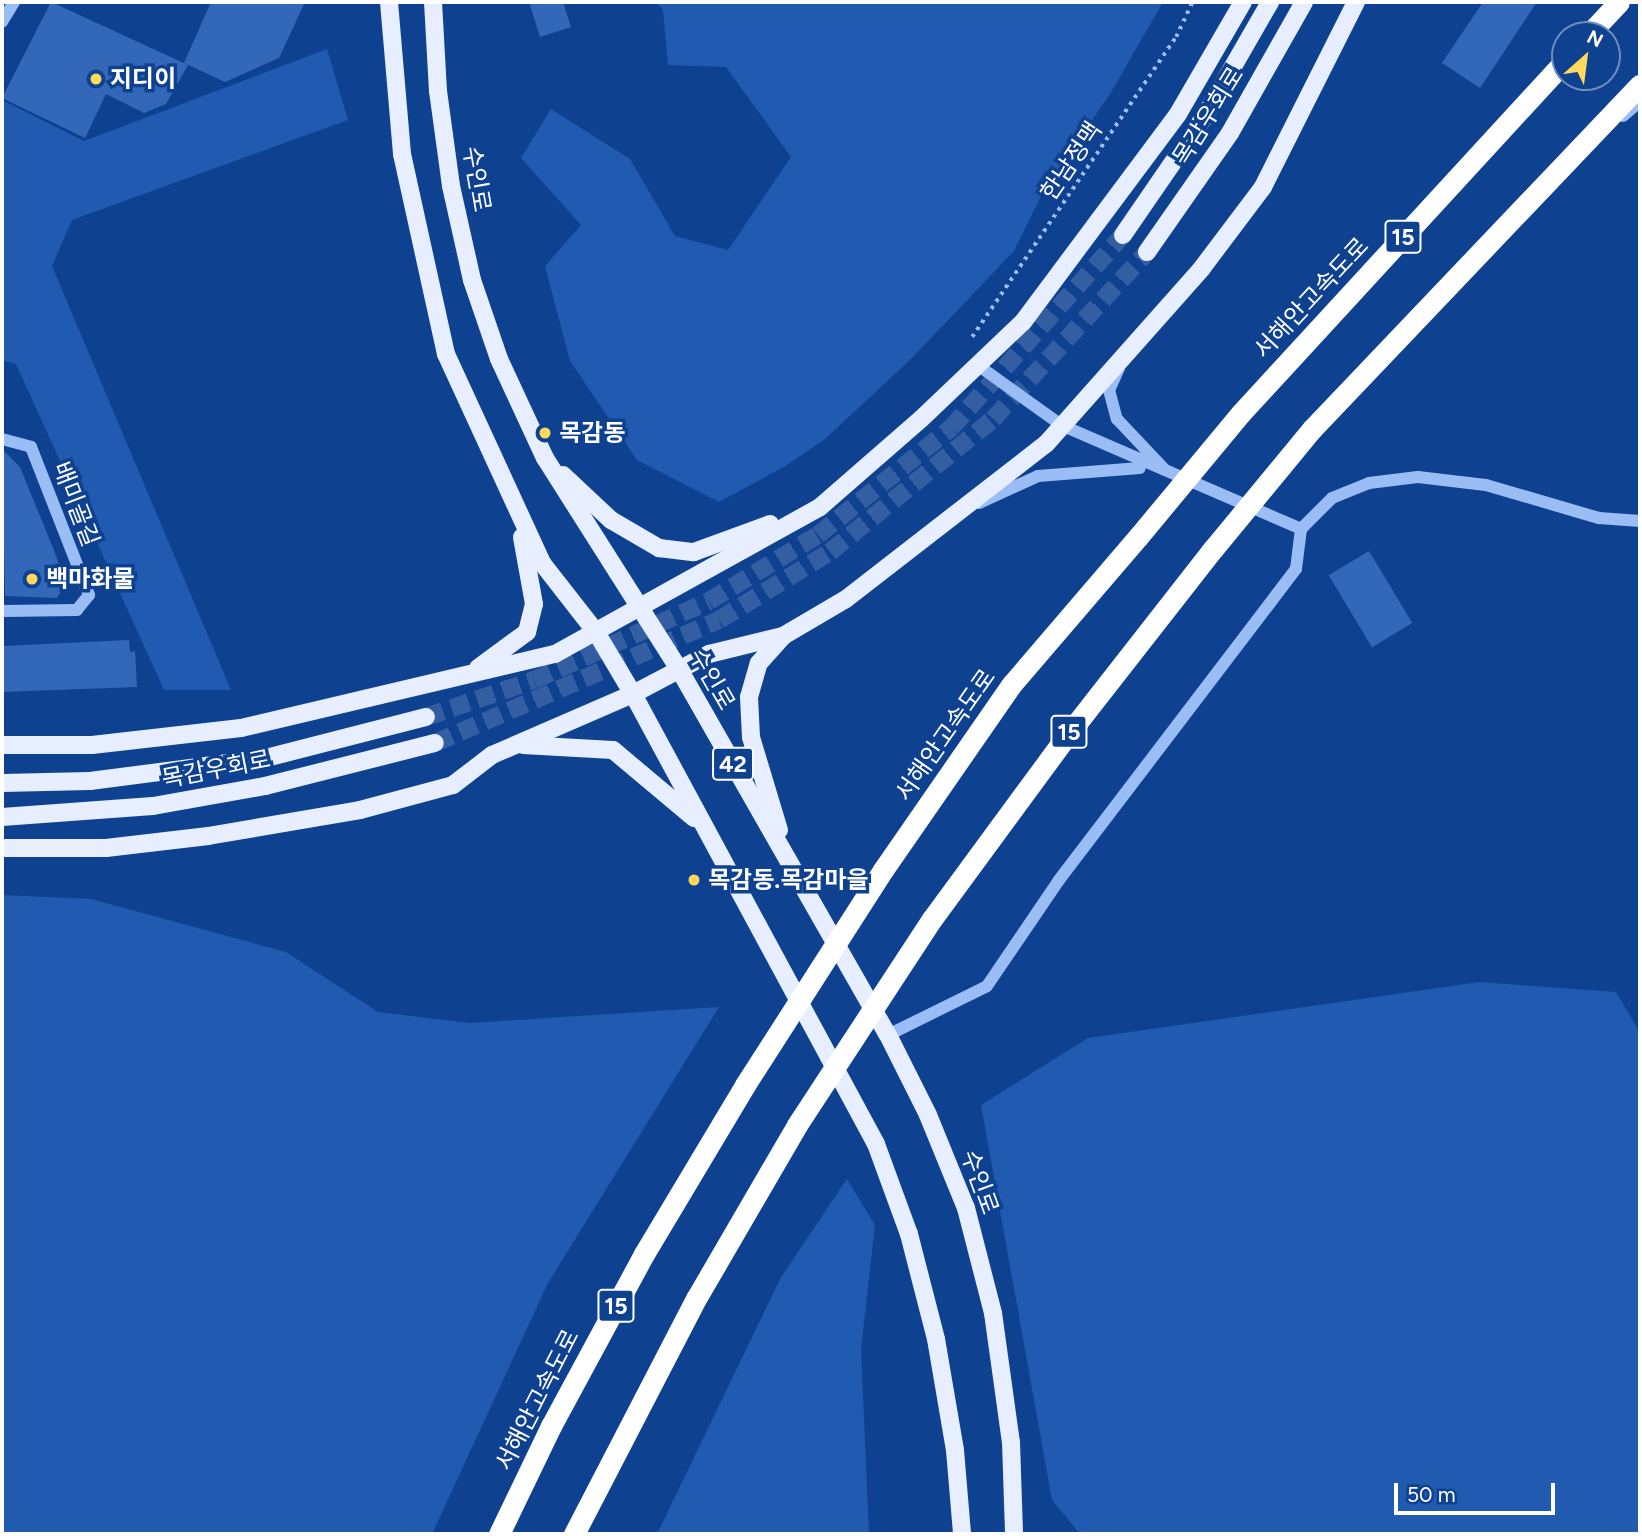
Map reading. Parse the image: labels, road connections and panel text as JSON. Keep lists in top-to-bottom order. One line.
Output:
{"streets":{"highway":["15","서해안고속도로"],"main road":["목감우회로","수인로","42"],"street":["배미골길"],"path":["한남정맥"]},"places":["지디이","목감동","백마화물","목감동.목감마을"],"scale_bar":"50 m","north":"top right"}
